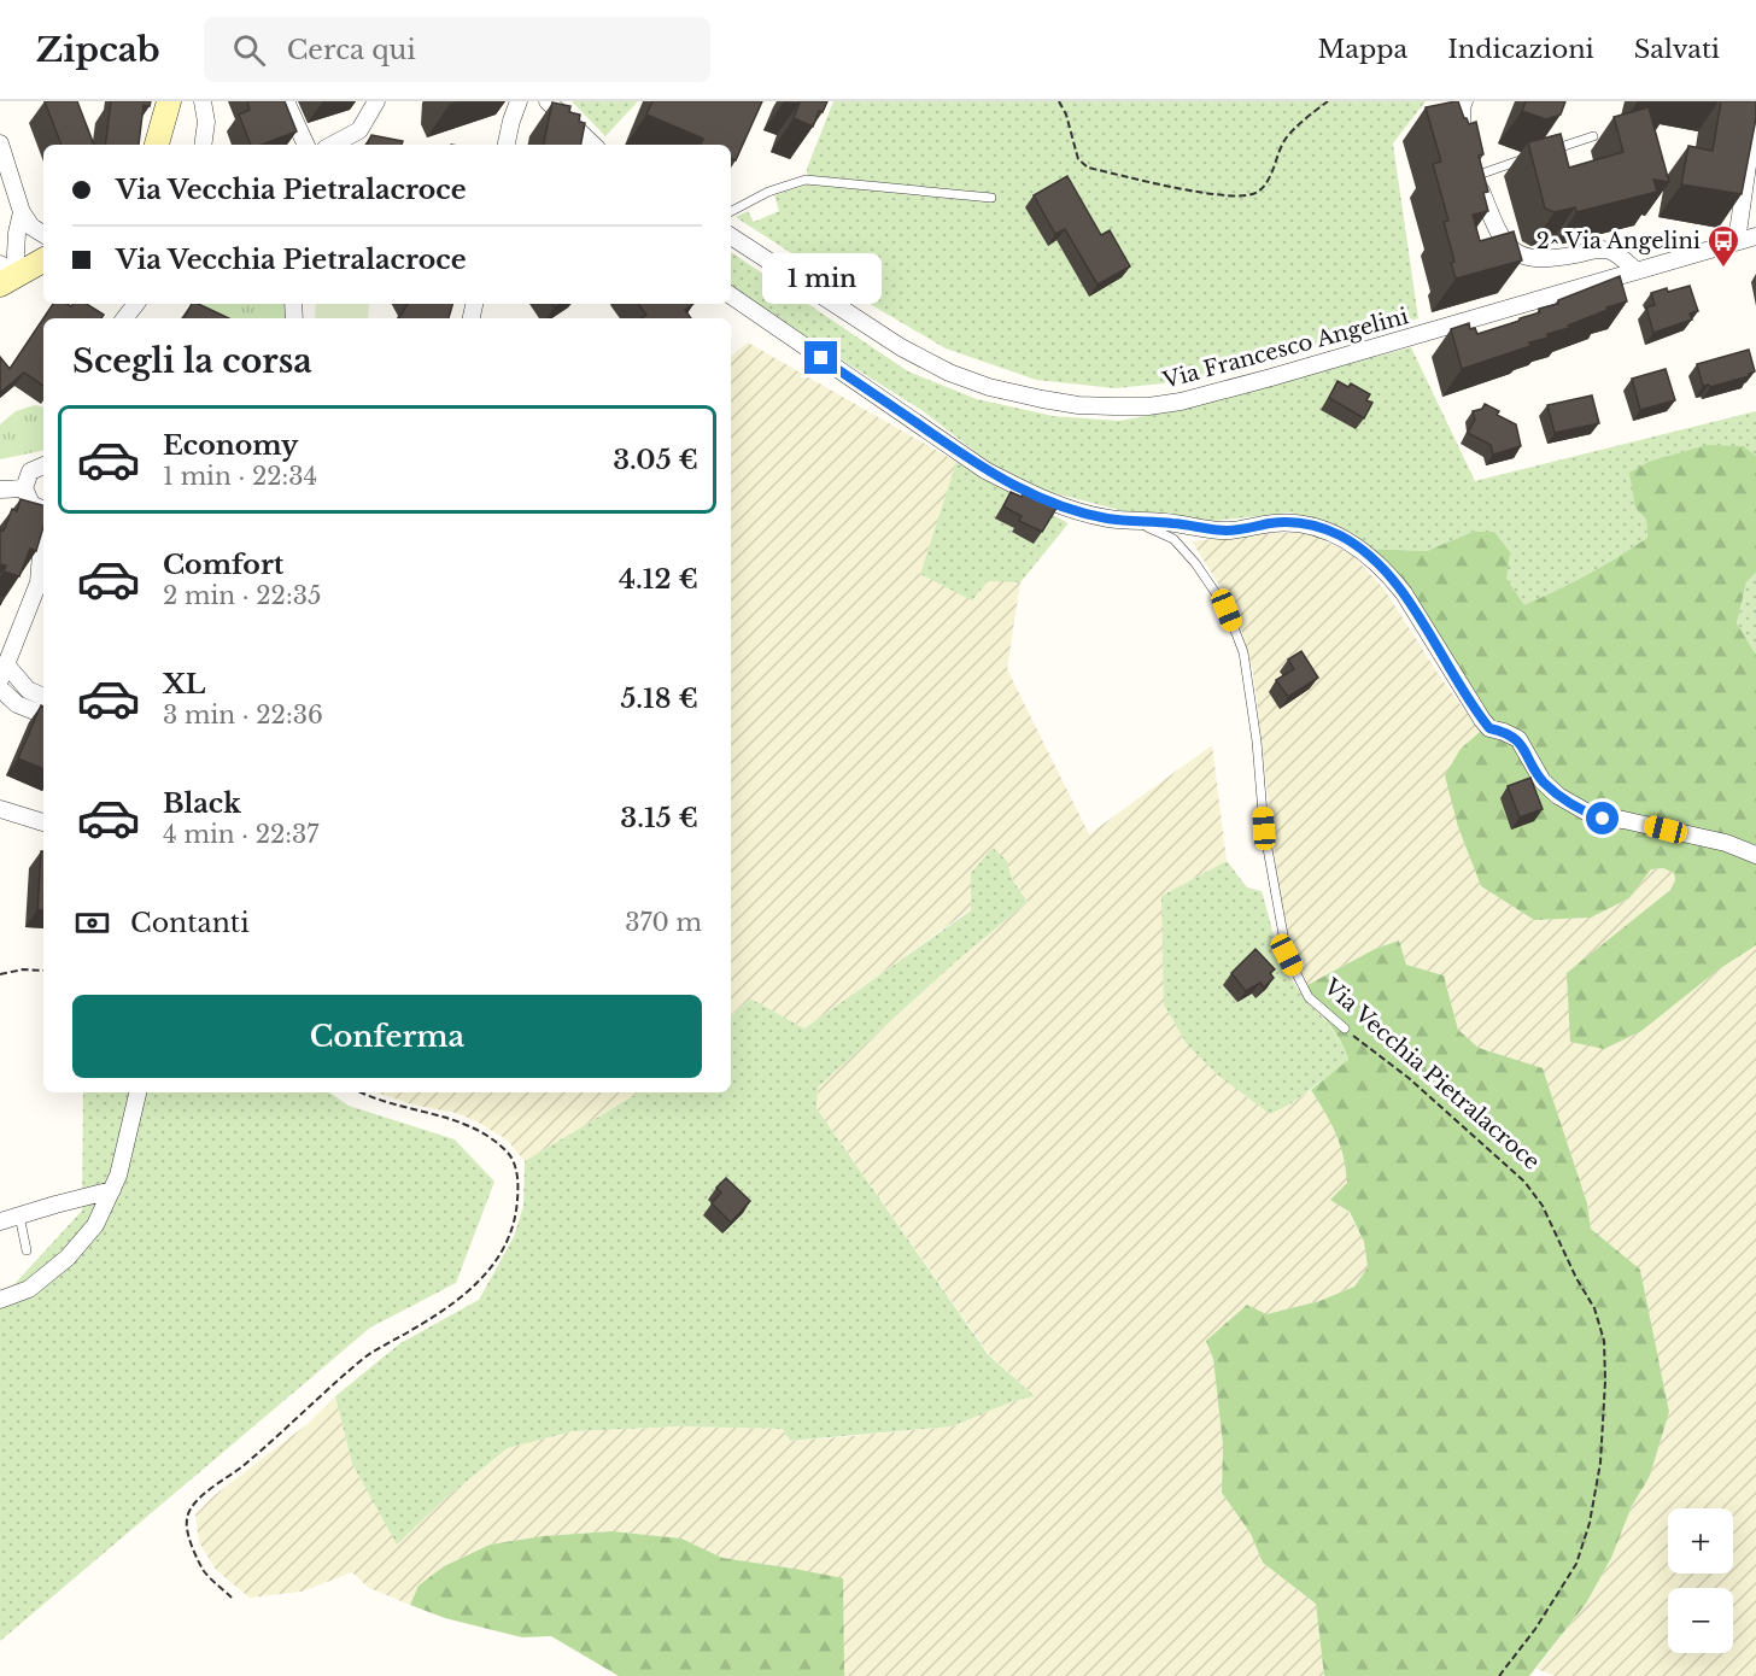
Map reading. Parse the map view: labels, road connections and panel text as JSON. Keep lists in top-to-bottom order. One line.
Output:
{"streets":{"street":["Via Francesco Angelini","Via Vecchia Pietralacroce"]},"places":{"bus stop":["2^ Via Angelini"]},"page":{"header":"Zipcab","search":"Cerca qui","nav":["Mappa","Indicazioni","Salvati"],"banner":["Via Vecchia Pietralacroce","Via Vecchia Pietralacroce"],"bubble":"1 min","heading":"Scegli la corsa","list":[{"name":"Economy","note":"1 min · 22:34","value":"3.05 €"},{"name":"Comfort","note":"2 min · 22:35","value":"4.12 €"},{"name":"XL","note":"3 min · 22:36","value":"5.18 €"},{"name":"Black","note":"4 min · 22:37","value":"3.15 €"}],"pay":["Contanti","370 m"],"buttons":"Conferma","map_buttons":["+","−"]}}
